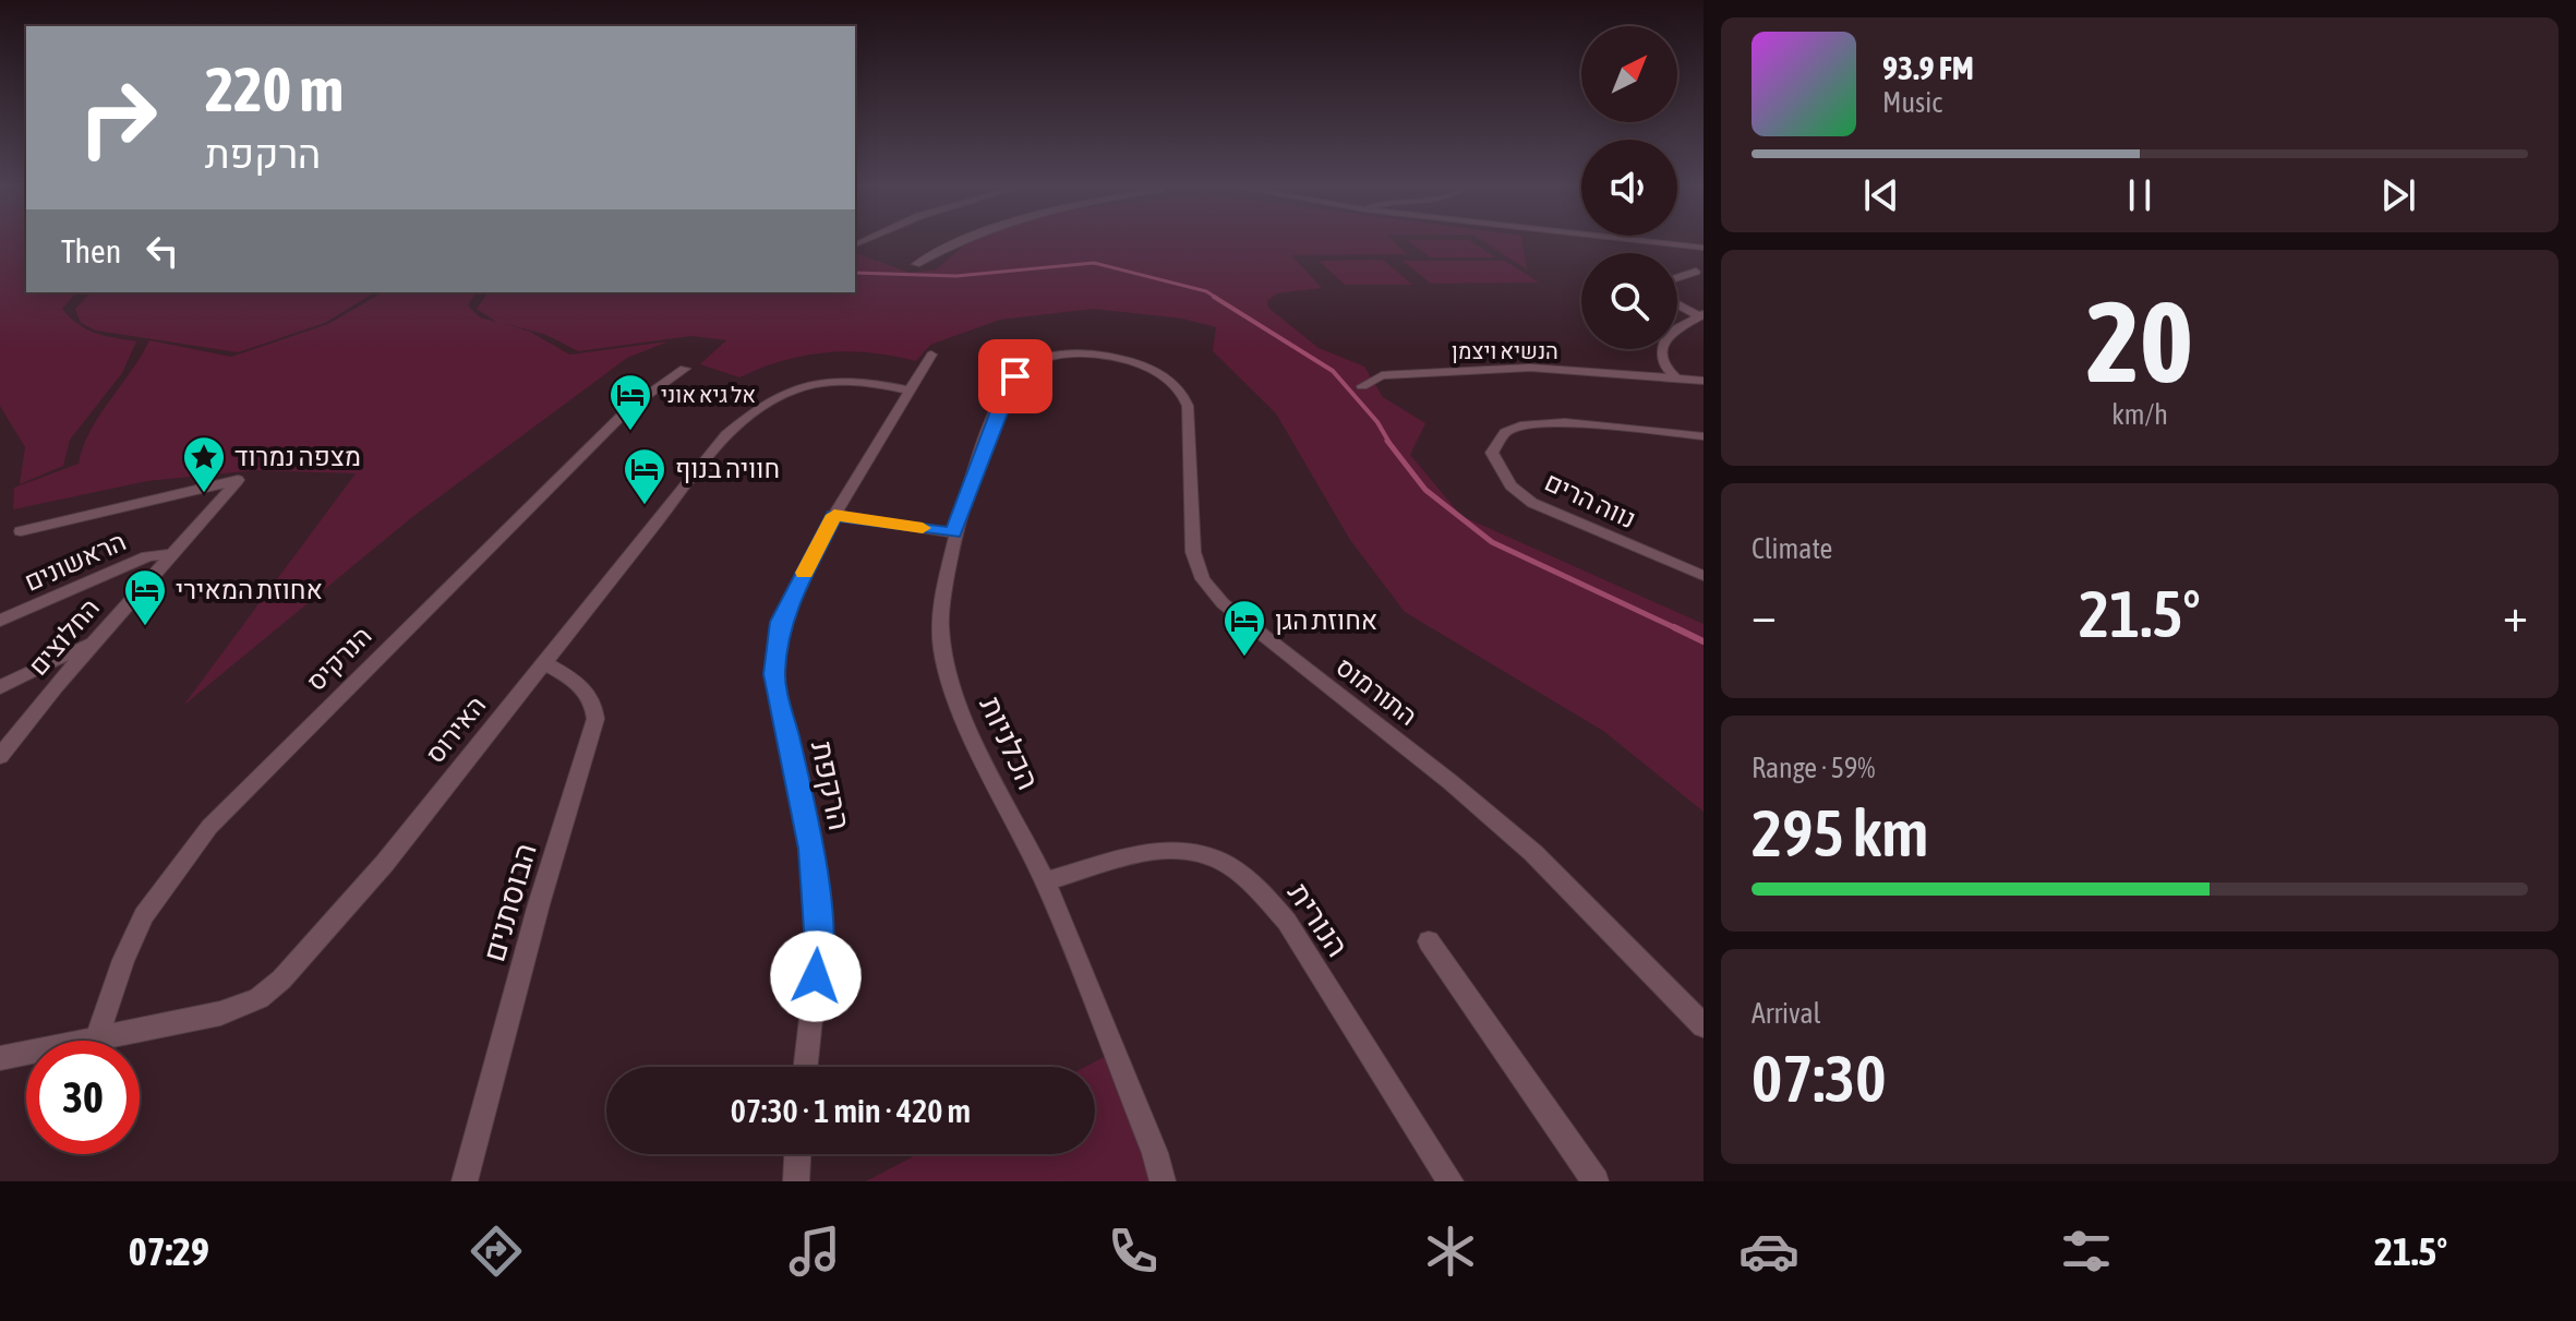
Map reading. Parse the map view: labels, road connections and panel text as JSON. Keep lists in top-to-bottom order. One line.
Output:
{"streets":{"street":["הנשיא ויצמן","נווה הרים","הראשונים","החלוצים","הנרקיס","התורמוס","האירוס","הכלניות","הרקפת","הבוסתנים","הנורית"]},"crossings":[["הראשונים","החלוצים"],["הנרקיס","האירוס"],["התורמוס","הכלניות"],["האירוס","הרקפת"],["האירוס","הבוסתנים"],["הכלניות","הנורית"]],"places":{"hotel":["אל גיא אוני","חוויה בנוף","אחוזת המאירי","אחוזת הגן"],"place":["מצפה נמרוד"]},"north":"top right","page":{"turn":["220 m","הרקפת"],"song":["93.9 FM","Music"],"then":"Then","tile":[["20","km/h"],"Climate",["Range · 59%","295 km"],["Arrival","07:30"]],"heat":["−","21.5°","+"],"limit":"30","trip":"07:30 · 1 min · 420 m","tabs":["07:29","21.5°"]}}
